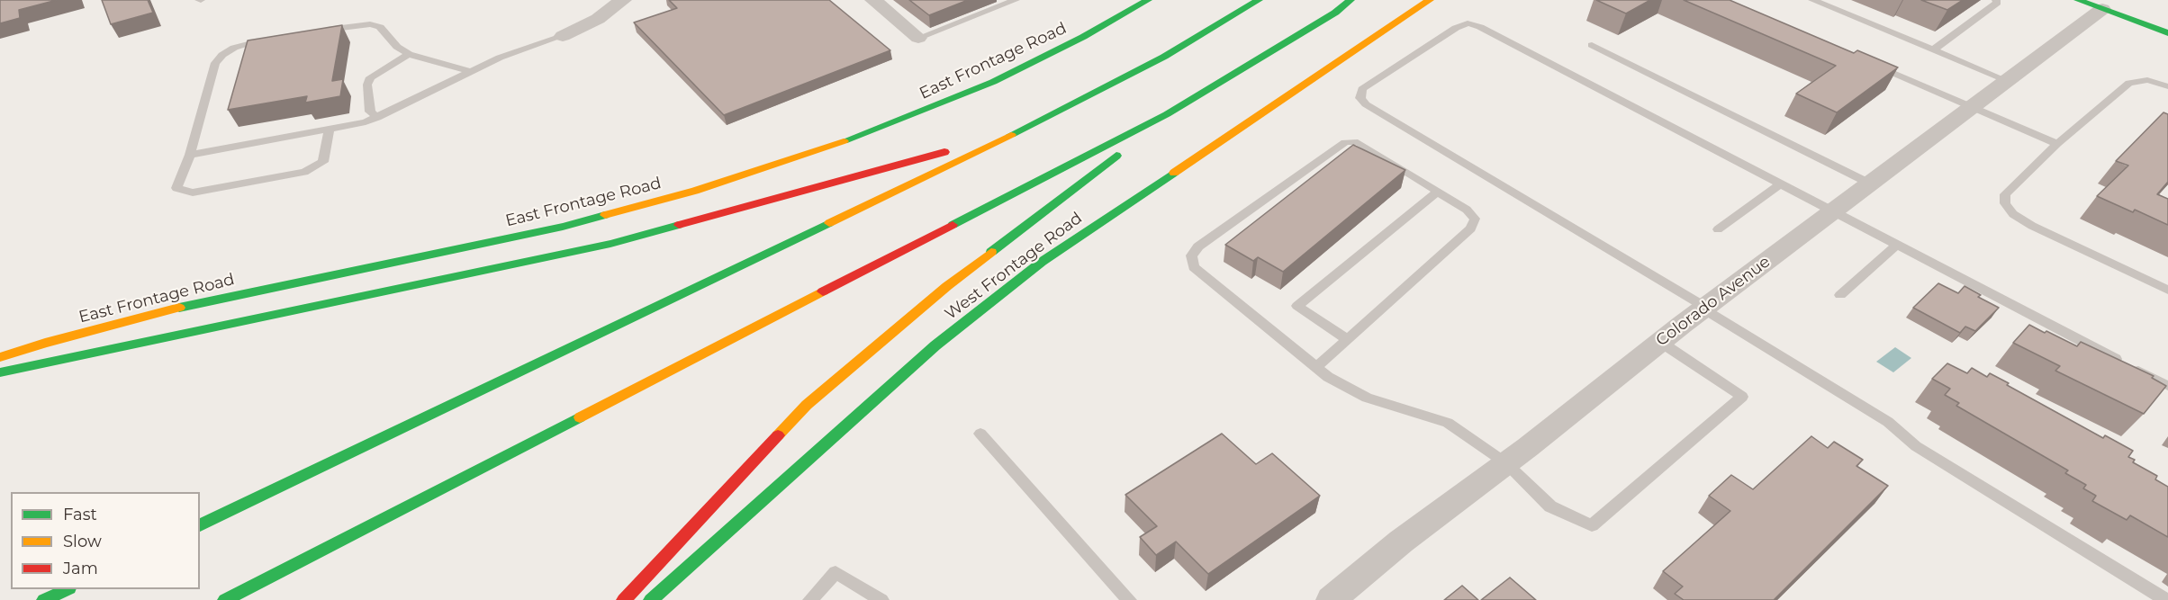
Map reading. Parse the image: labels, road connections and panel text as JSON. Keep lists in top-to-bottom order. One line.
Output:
{"streets":{"main road":["East Frontage Road","West Frontage Road"],"street":["Colorado Avenue"]},"legend":["Fast","Slow","Jam"]}
